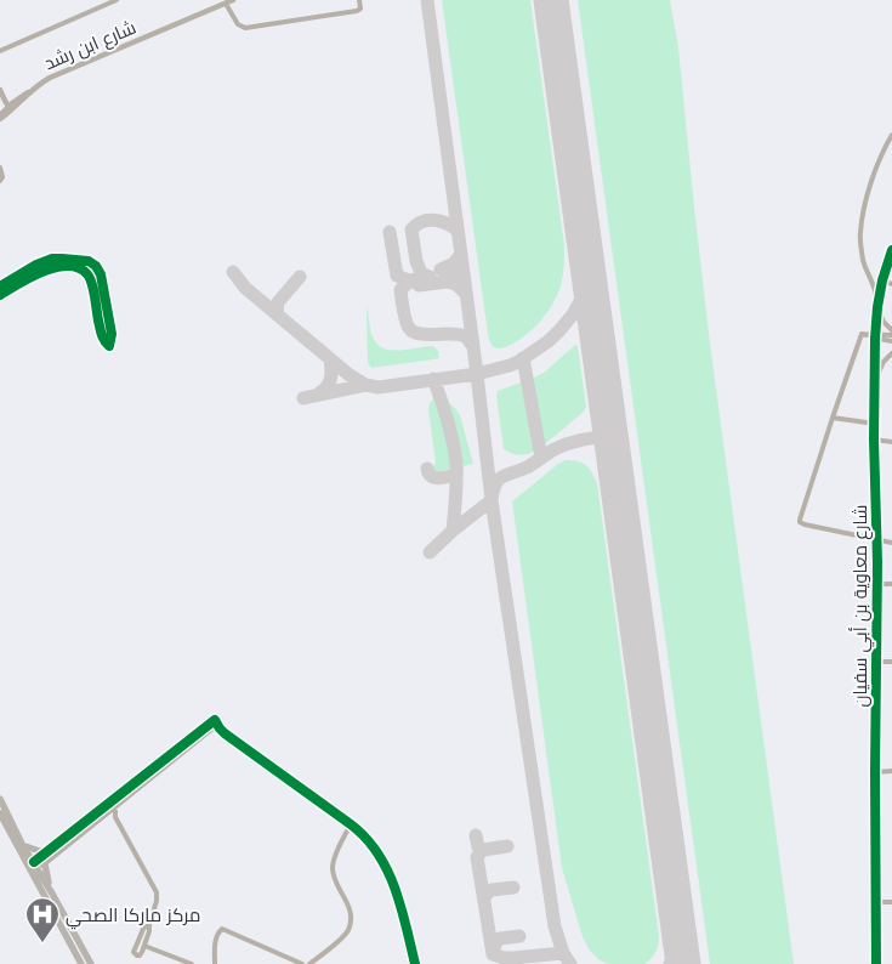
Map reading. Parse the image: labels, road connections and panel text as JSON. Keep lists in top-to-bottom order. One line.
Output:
{"streets":{"street":["شارع ابن رشد","شارع معاوية بن أبي سفيان"]},"places":{"hospital":["مركز ماركا الصحي"]}}
